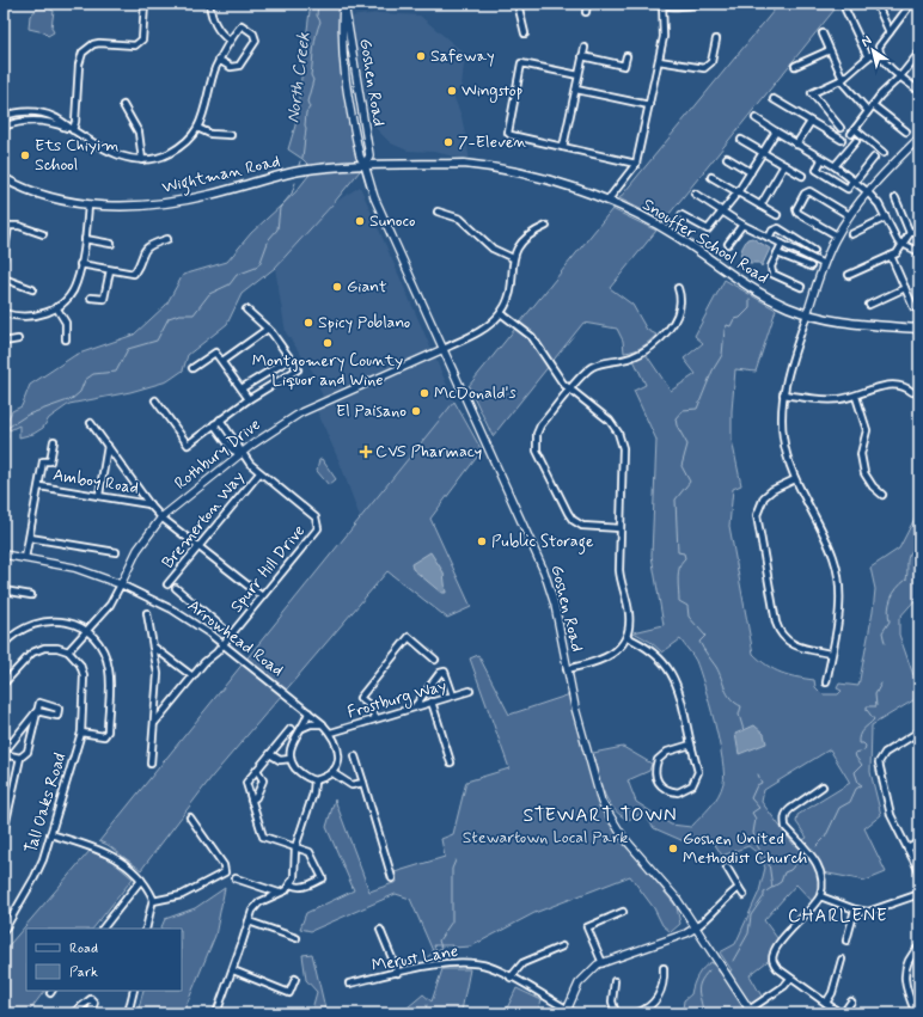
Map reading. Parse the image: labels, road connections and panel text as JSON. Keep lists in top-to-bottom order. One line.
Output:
{"streets":{"main road":["Wightman Road","Snouffer School Road"],"street":["Goshen Road","Rothbury Drive","Amboy Road","Bremerton Way","Spurr Hill Drive","Arrowhead Road","Frostburg Way","Tall Oaks Road","Merust Lane"]},"crossings":[["Goshen Road","Wightman Road"],["Goshen Road","Snouffer School Road"],["Goshen Road","Rothbury Drive"],["Wightman Road","Snouffer School Road"],["Rothbury Drive","Spurr Hill Drive"],["Rothbury Drive","Arrowhead Road"],["Rothbury Drive","Tall Oaks Road"],["Bremerton Way","Spurr Hill Drive"],["Spurr Hill Drive","Arrowhead Road"],["Arrowhead Road","Frostburg Way"]],"districts":["STEWART TOWN","CHARLENE"],"water":["North Creek"],"parks":["Stewartown Local Park"],"places":{"other":["Safeway","Wingstop","7-Eleven","Ets Chiyim School","Sunoco","Giant","Spicy Poblano","Montgomery County Liquor and Wine","McDonald's","El Paisano","Public Storage","Goshen United Methodist Church"],"health":["CVS Pharmacy"]},"legend":["Road","Park"],"north":"top left"}
